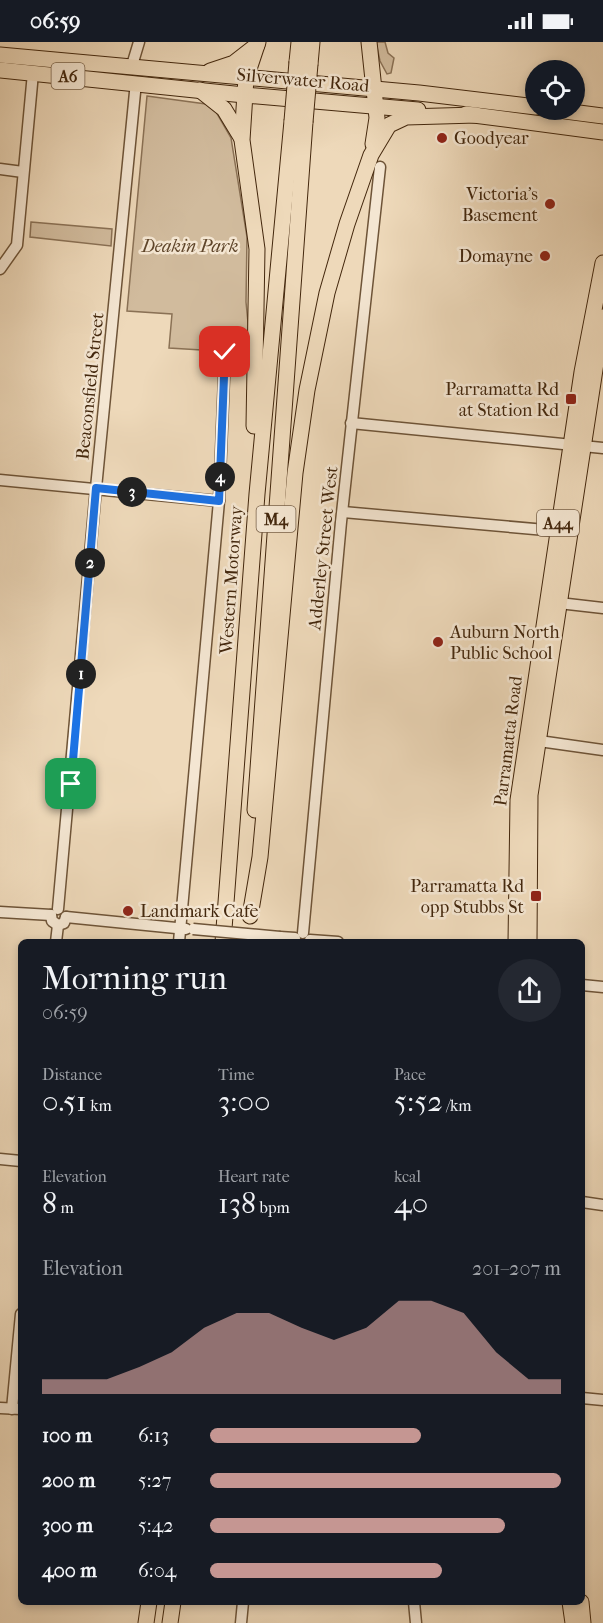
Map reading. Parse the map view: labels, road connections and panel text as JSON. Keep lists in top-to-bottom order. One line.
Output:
{"streets":{"highway":["A6","Silverwater Road","M4","A44","Western Motorway","Parramatta Road"],"street":["Beaconsfield Street","Adderley Street West"]},"crossings":[["Silverwater Road","Beaconsfield Street"],["Silverwater Road","M4"],["M4","Adderley Street West"],["M4","Western Motorway"]],"parks":["Deakin Park"],"places":{"other":["Goodyear","Victoria's Basement","Domayne","Auburn North Public School","Landmark Cafe"],"transit":["Parramatta Rd at Station Rd","Parramatta Rd opp Stubbs St"]},"page":{"status":"06:59","pins":["4","3","2","1"],"heading":["Morning run","06:59"],"stats":[["Distance","0.51 km"],["Time","3:00"],["Pace","5:52 /km"],["Elevation","8 m"],["Heart rate","138 bpm"],["kcal","40"]],"chart":["Elevation","201–207 m"],"list":[{"name":"100 m","note":"6:13"},{"name":"200 m","note":"5:27"},{"name":"300 m","note":"5:42"},{"name":"400 m","note":"6:04"}]}}
